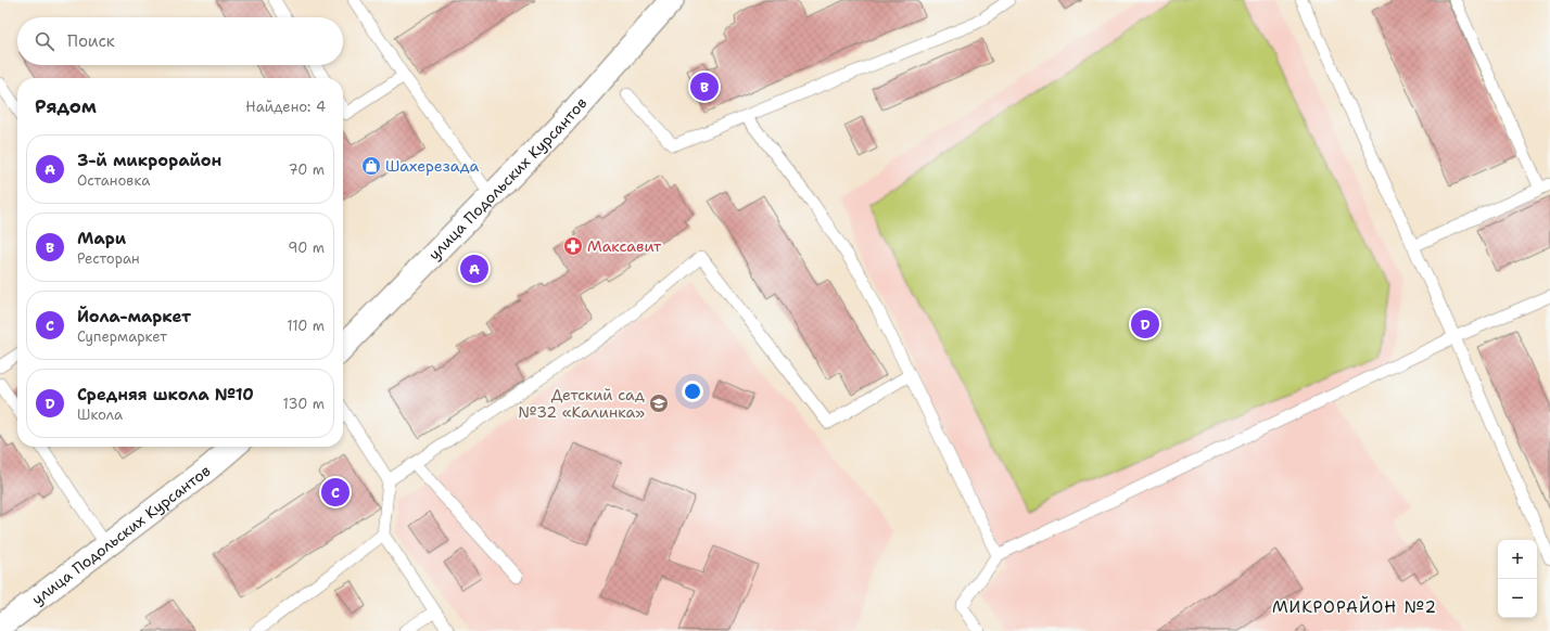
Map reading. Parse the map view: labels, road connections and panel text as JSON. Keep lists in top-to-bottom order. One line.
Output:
{"streets":{"street":["улица Подольских Курсантов"]},"districts":["МИКРОРАЙОН №2"],"places":{"shop":["Шахерезада"],"pharmacy":["Максавит"],"school or university":["Детский сад №32 «Калинка»"]},"page":{"search":"Поиск","pins":["B","A","D","C"],"heading":["Рядом","Найдено: 4"],"list":[{"mark":"A","name":"3-й микрорайон","note":"Остановка","value":"70 m"},{"mark":"B","name":"Мари","note":"Ресторан","value":"90 m"},{"mark":"C","name":"Йола-маркет","note":"Супермаркет","value":"110 m"},{"mark":"D","name":"Средняя школа №10","note":"Школа","value":"130 m"}],"map_buttons":["+","−"]}}
